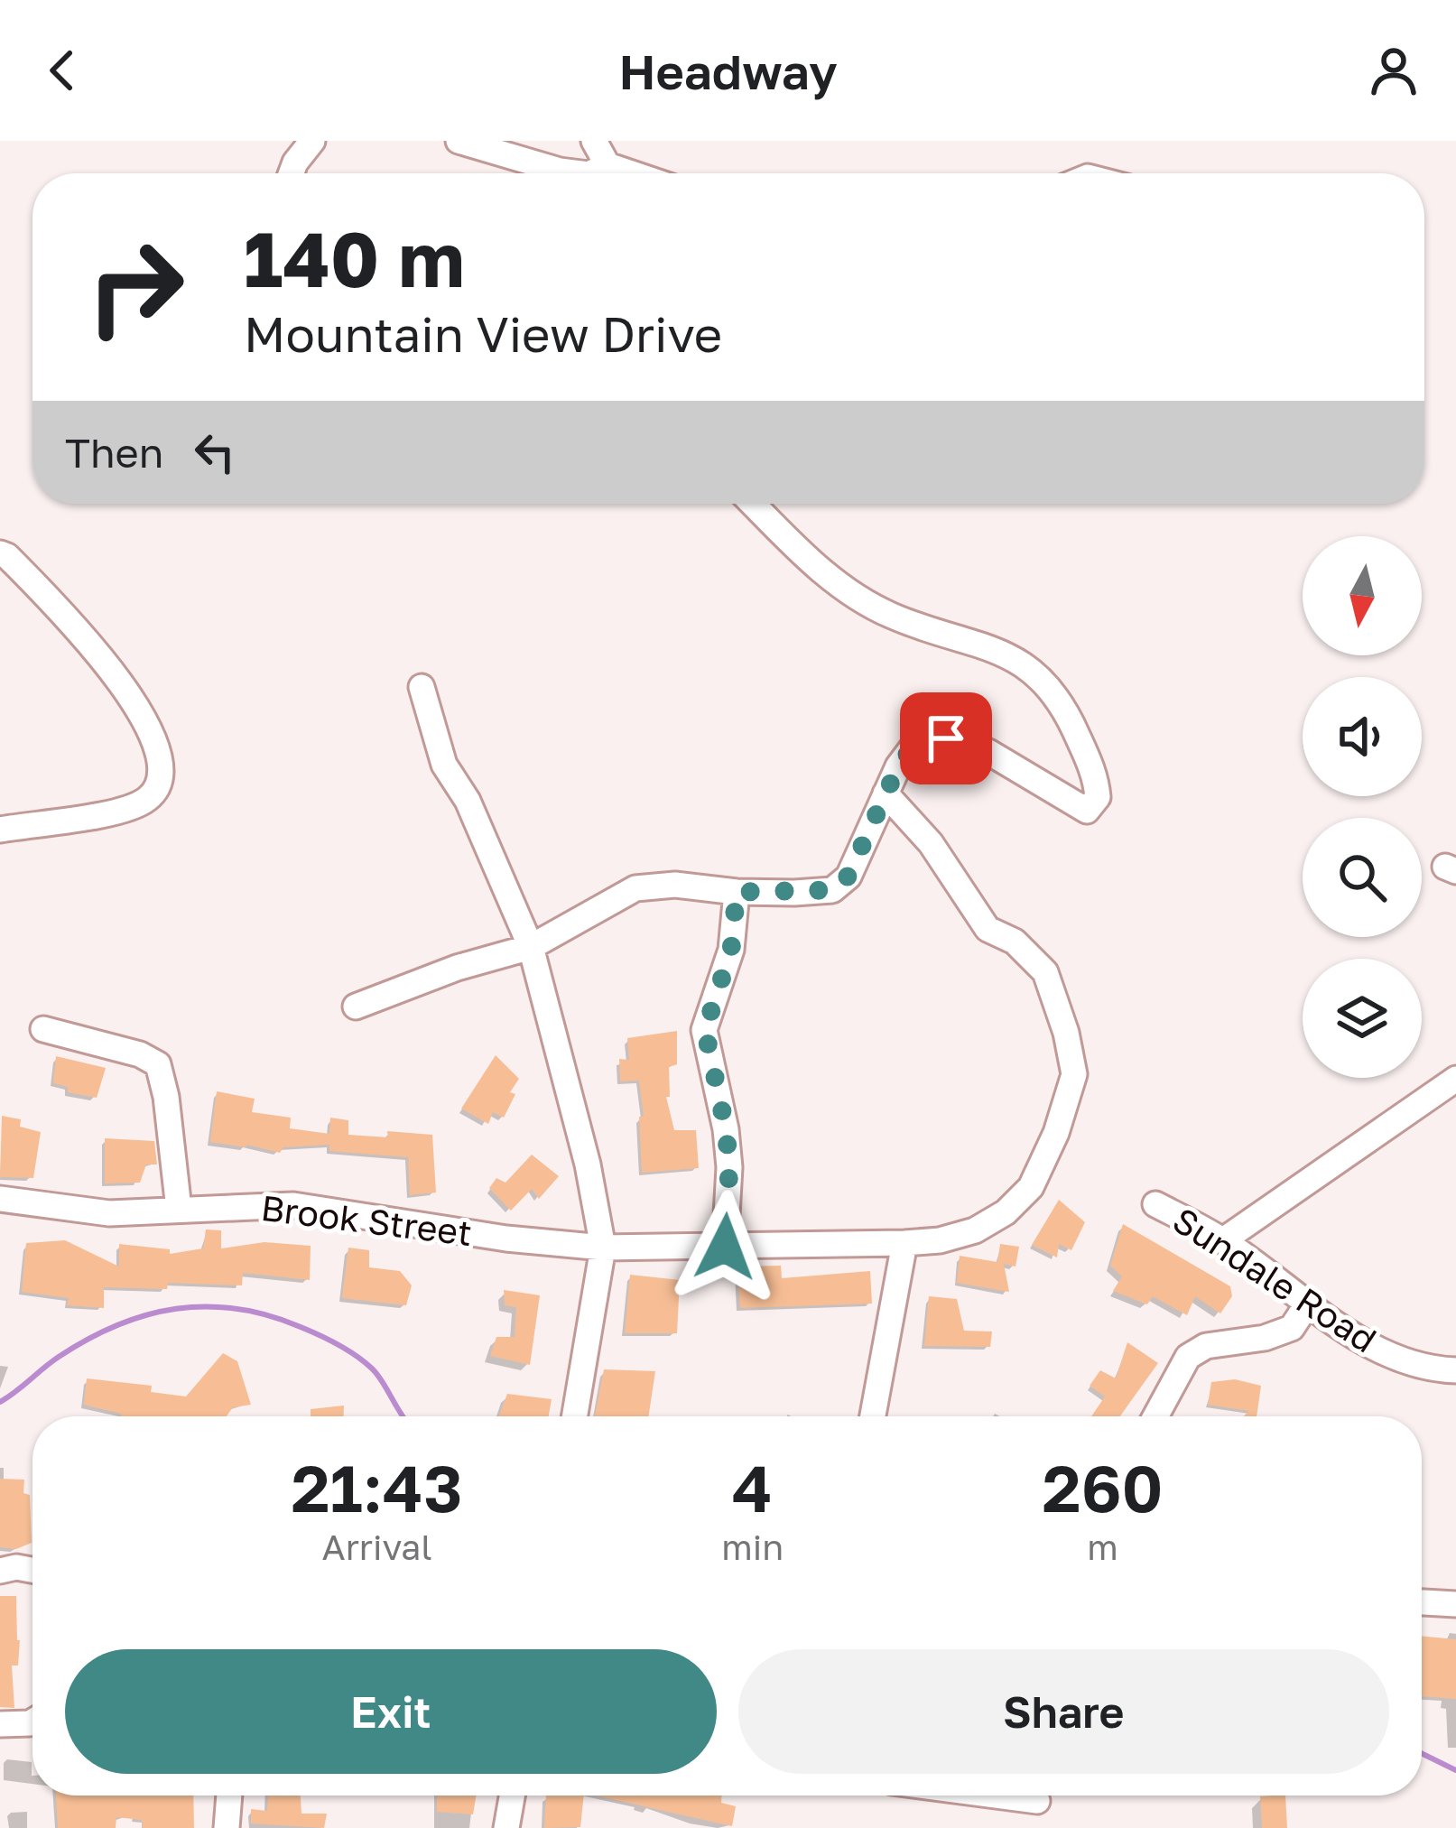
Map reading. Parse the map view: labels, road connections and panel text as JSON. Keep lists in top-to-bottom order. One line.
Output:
{"streets":{"street":["Brook Street","Sundale Road"]},"north":"bottom","page":{"header":"Headway","turn":["140 m","Mountain View Drive"],"then":"Then","eta":["21:43","Arrival","4","min","260","m"],"buttons":["Exit","Share"]}}
